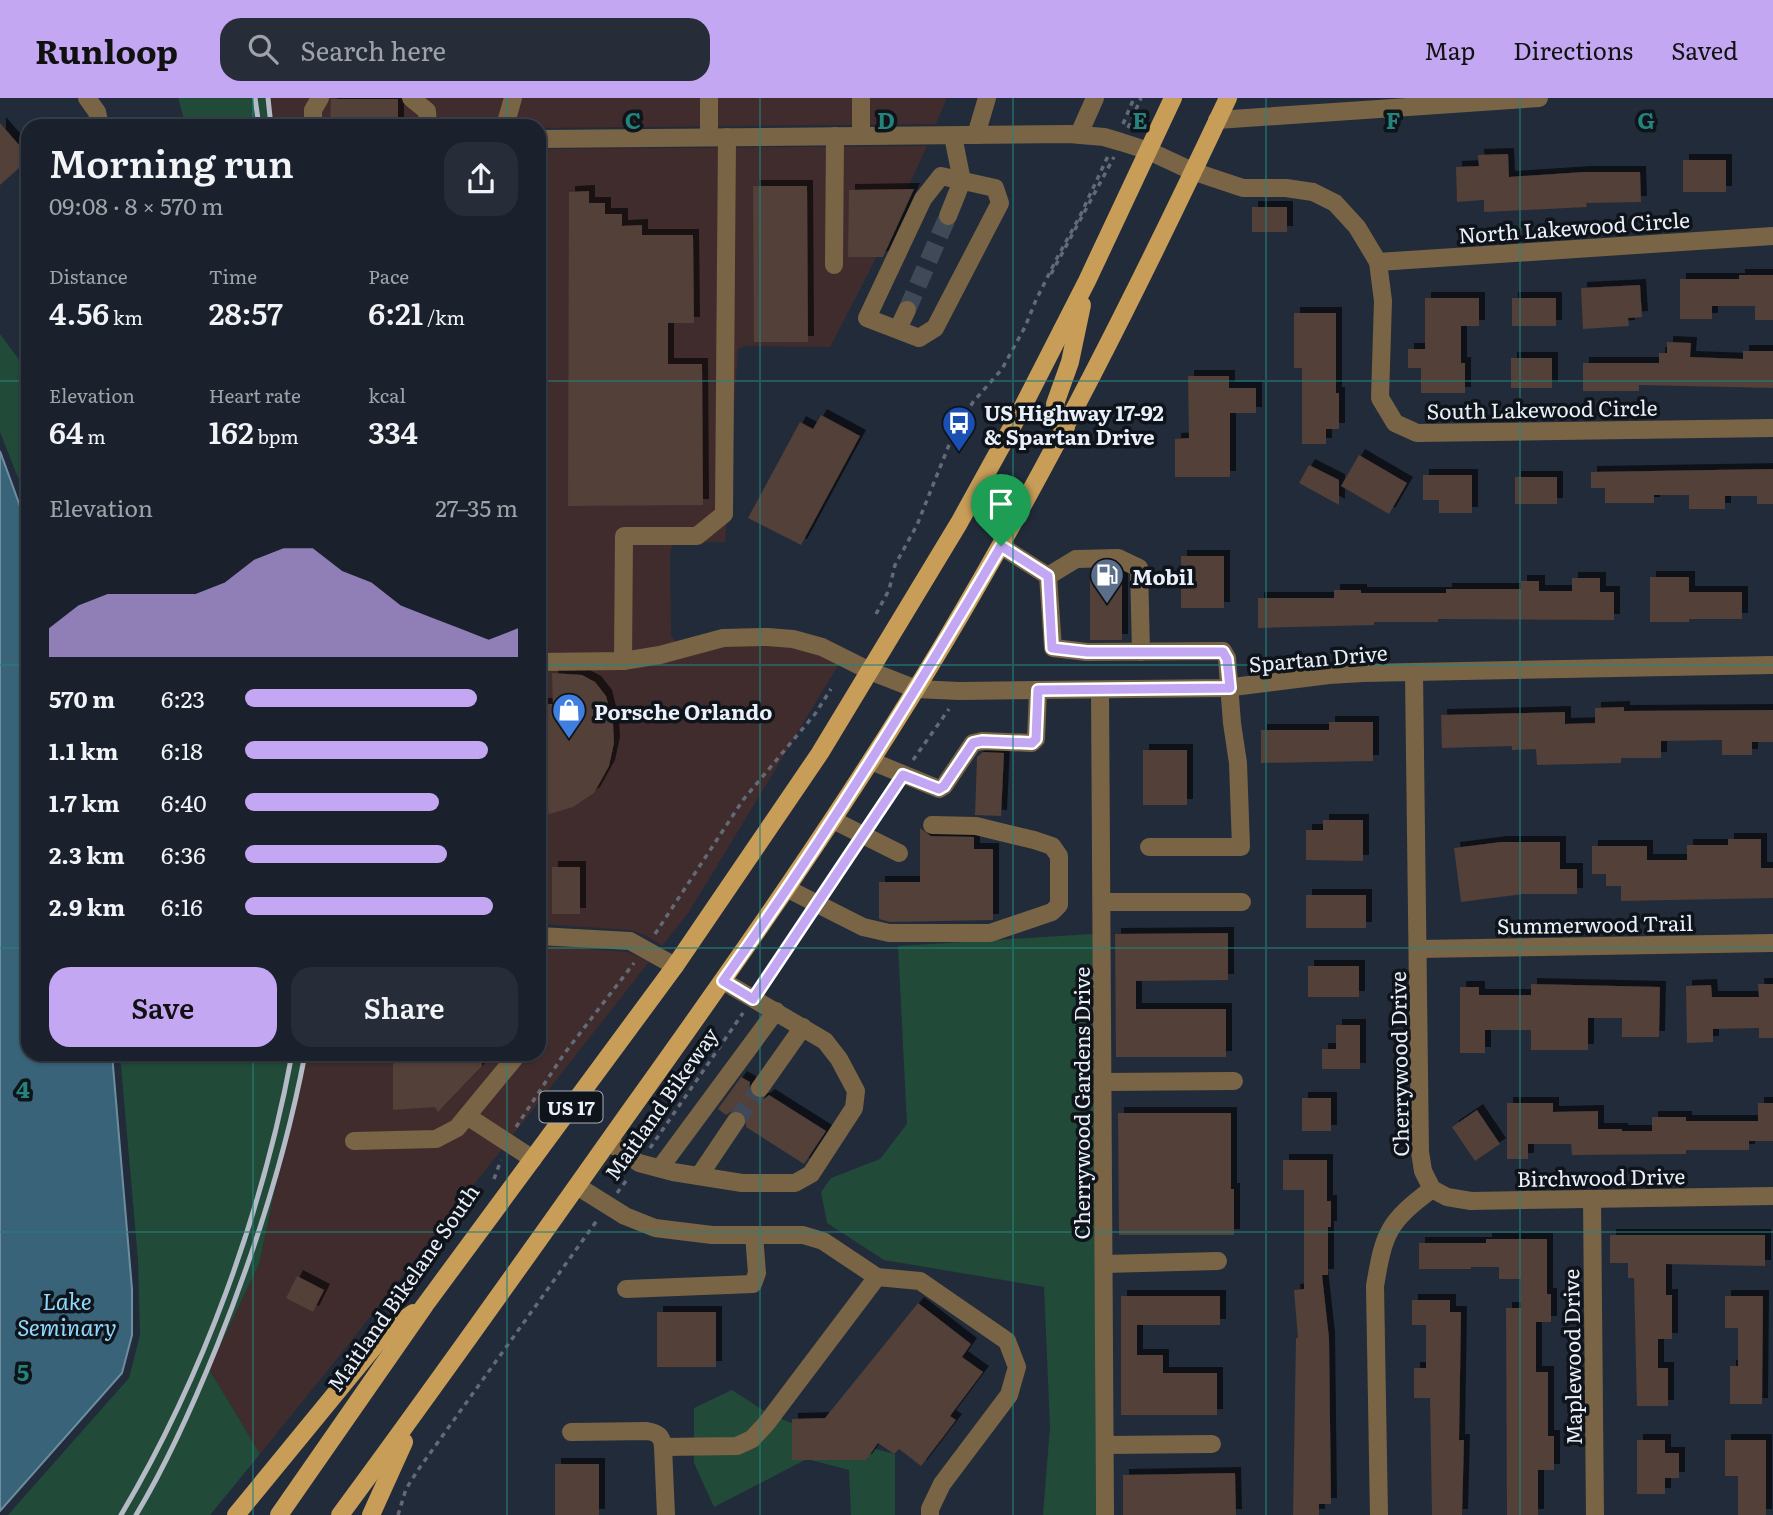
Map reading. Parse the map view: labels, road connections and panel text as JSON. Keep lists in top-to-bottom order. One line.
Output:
{"streets":{"main road":["US 17"],"street":["North Lakewood Circle","South Lakewood Circle","Spartan Drive","Summerwood Trail","Cherrywood Drive","Cherrywood Gardens Drive","Birchwood Drive","Maplewood Drive"],"path":["Maitland Bikeway","Maitland Bikelane South"]},"crossings":[["North Lakewood Circle","South Lakewood Circle"],["Spartan Drive","Cherrywood Drive"],["Spartan Drive","Cherrywood Gardens Drive"],["Spartan Drive","US 17"],["Summerwood Trail","Cherrywood Drive"],["Cherrywood Drive","Birchwood Drive"],["Birchwood Drive","Maplewood Drive"]],"water":["Lake Seminary"],"places":{"bus stop":["US Highway 17-92 & Spartan Drive"],"fuel station":["Mobil"],"shop":["Porsche Orlando"]},"page":{"header":"Runloop","search":"Search here","nav":["Map","Directions","Saved"],"heading":["Morning run","09:08 · 8 × 570 m"],"stats":[["Distance","4.56 km"],["Time","28:57"],["Pace","6:21 /km"],["Elevation","64 m"],["Heart rate","162 bpm"],["kcal","334"]],"chart":["Elevation","27–35 m"],"list":[{"name":"570 m","note":"6:23"},{"name":"1.1 km","note":"6:18"},{"name":"1.7 km","note":"6:40"},{"name":"2.3 km","note":"6:36"},{"name":"2.9 km","note":"6:16"}],"buttons":["Save","Share"]},"grid":{"columns":["C","D","E","F","G"],"rows":["4","5"]}}
